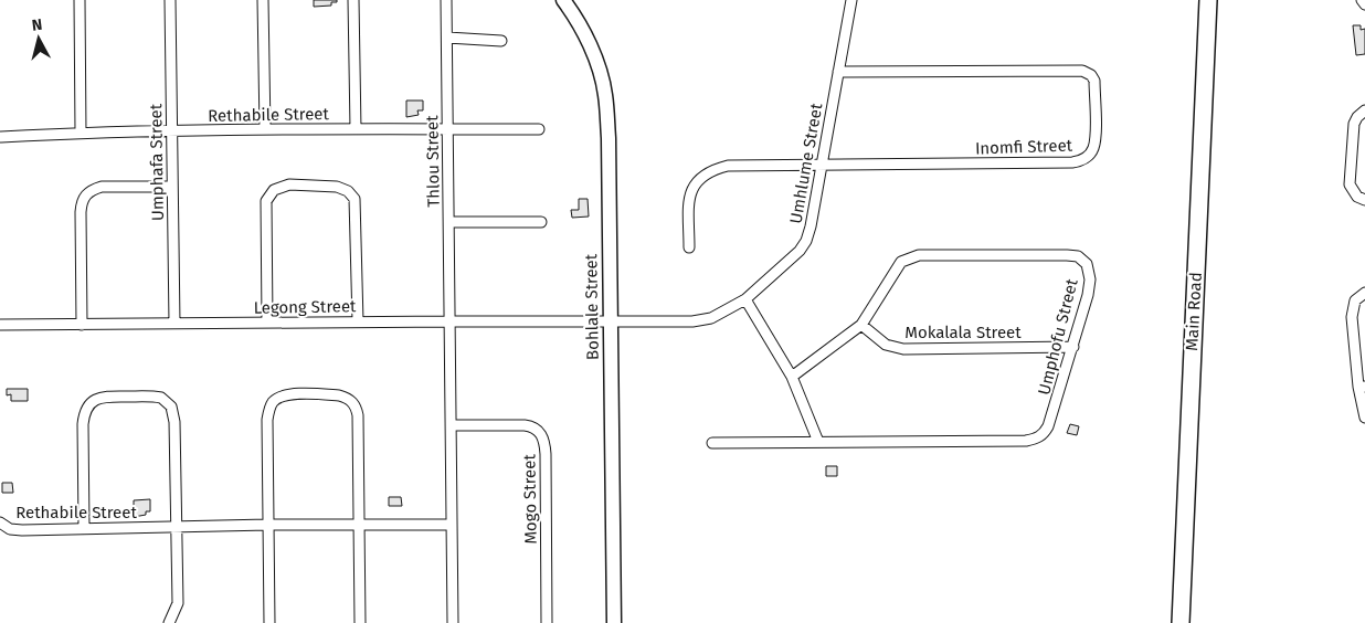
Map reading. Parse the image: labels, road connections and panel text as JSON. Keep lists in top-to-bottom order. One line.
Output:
{"streets":{"main road":["Main Road"],"street":["Rethabile Street","Inomfi Street","Thlou Street","Umphafa Street","Umhlume Street","Legong Street","Bohlale Street","Mokalala Street","Umphofu Street","Mogo Street"]},"crossings":[["Rethabile Street","Thlou Street"],["Rethabile Street","Umphafa Street"],["Inomfi Street","Umhlume Street"],["Thlou Street","Legong Street"],["Umphafa Street","Legong Street"],["Umhlume Street","Legong Street"],["Umhlume Street","Bohlale Street"],["Legong Street","Bohlale Street"],["Mokalala Street","Umphofu Street"]],"north":"top"}
